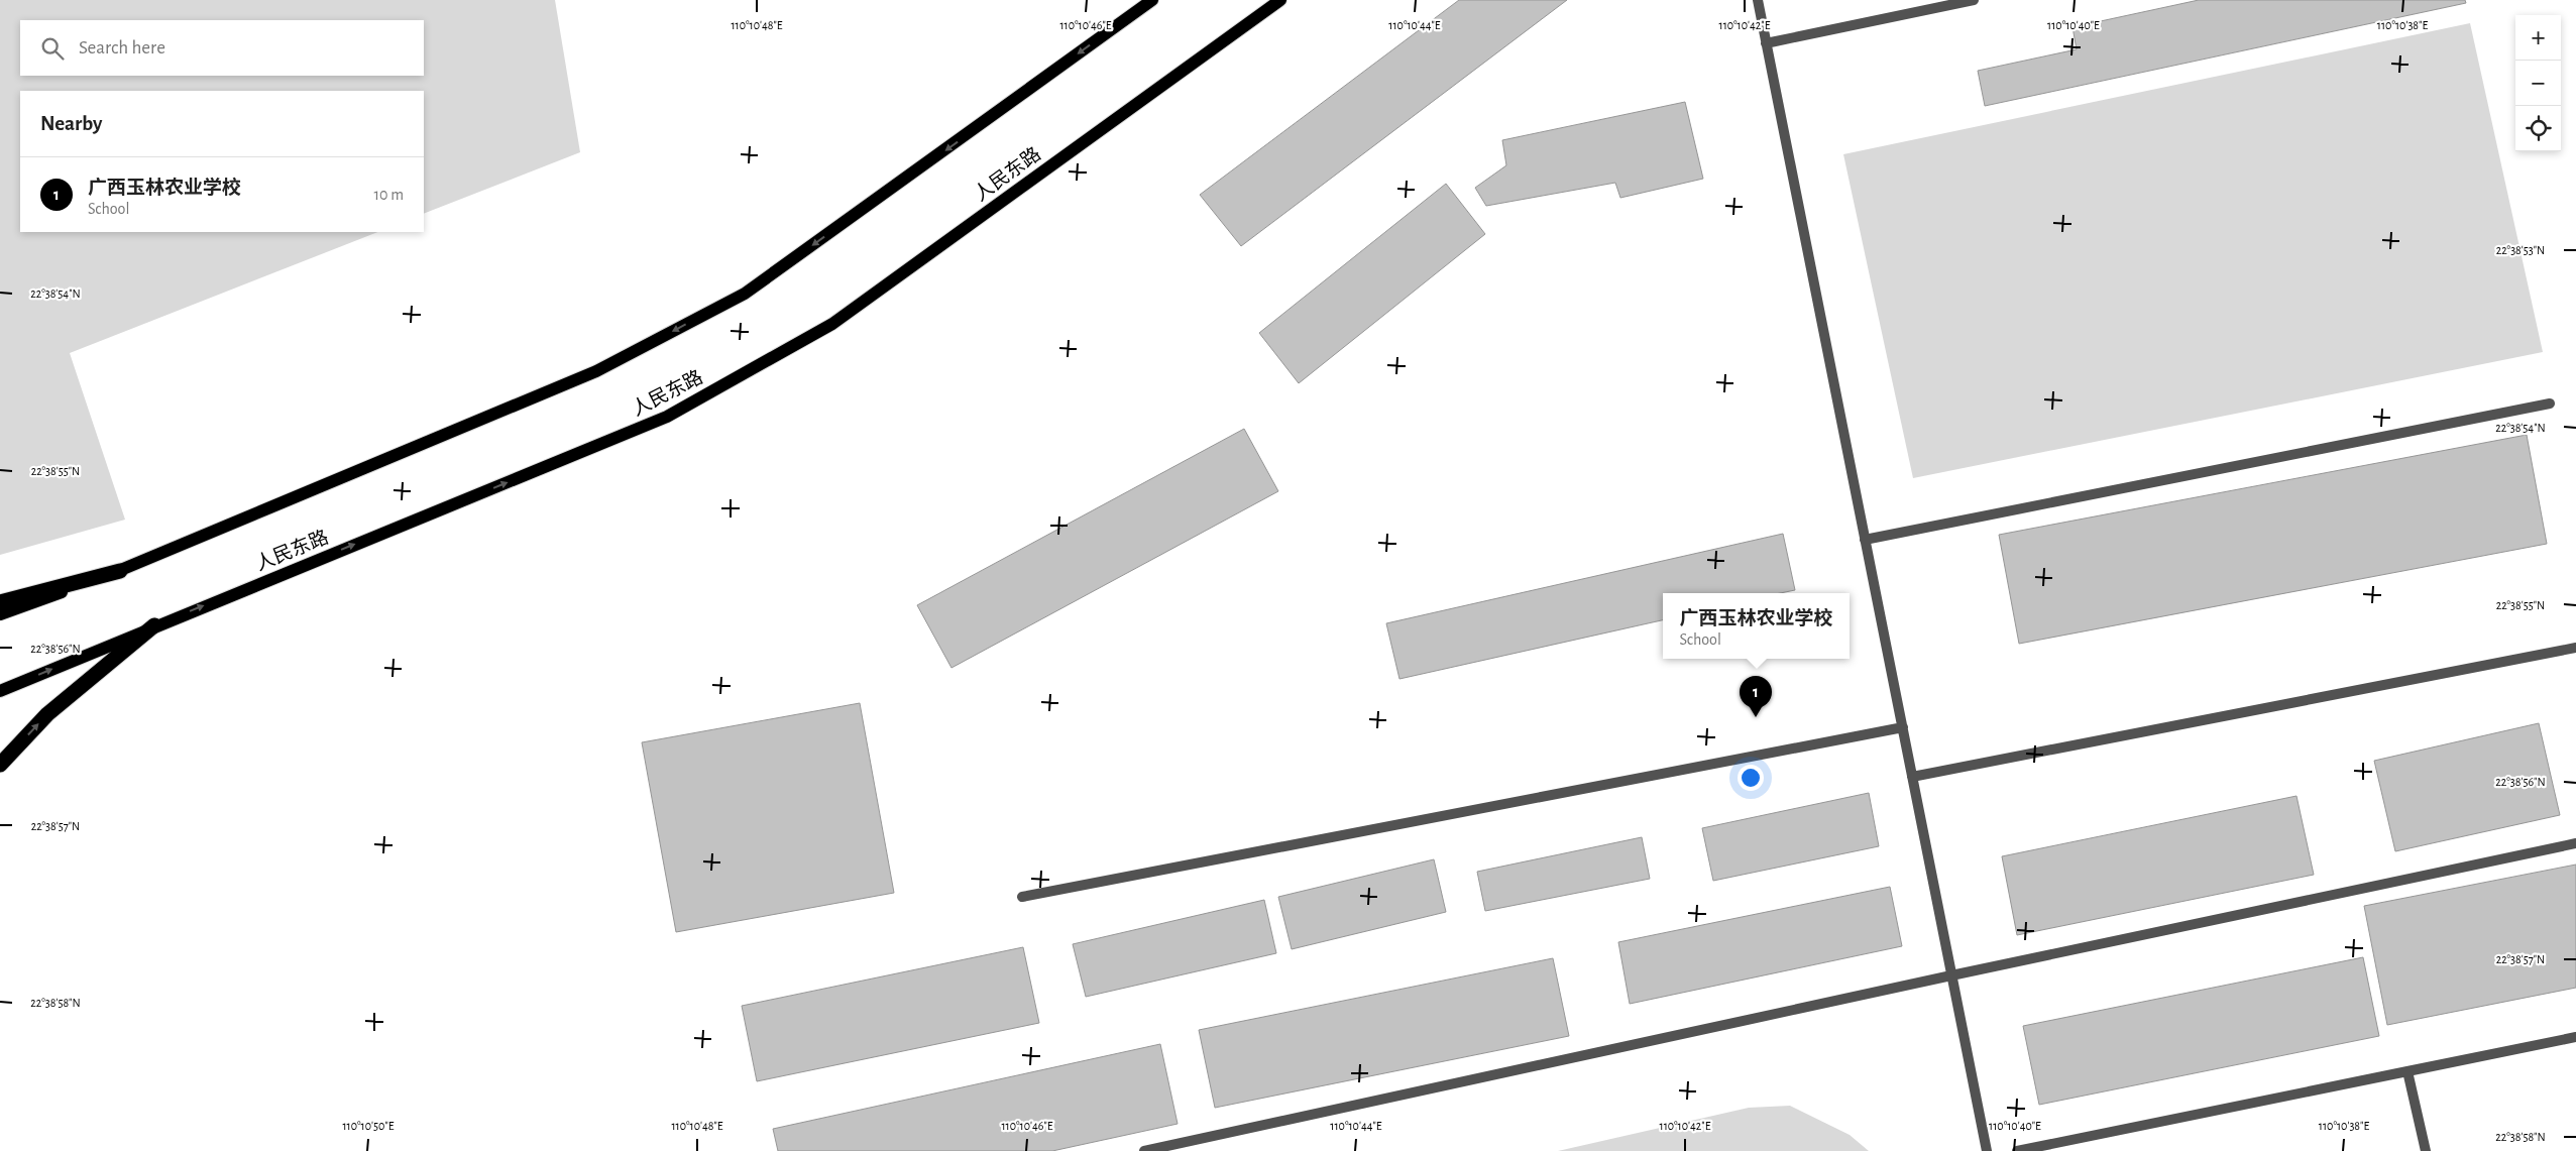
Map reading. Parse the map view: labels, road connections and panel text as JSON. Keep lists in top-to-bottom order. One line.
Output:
{"streets":{"main road":["人民东路"]},"page":{"map_buttons":["+","−"],"search":"Search here","heading":"Nearby","list":[{"mark":"1","name":"广西玉林农业学校","note":"School","value":"10 m"}],"popup":["广西玉林农业学校","School"],"pins":"1"},"coordinates":["110°10'48\"E","110°10'46\"E","110°10'44\"E","110°10'42\"E","110°10'40\"E","110°10'38\"E","22°38'53\"N","22°38'54\"N","22°38'55\"N","22°38'56\"N","22°38'57\"N","22°38'58\"N","110°10'50\"E"]}
